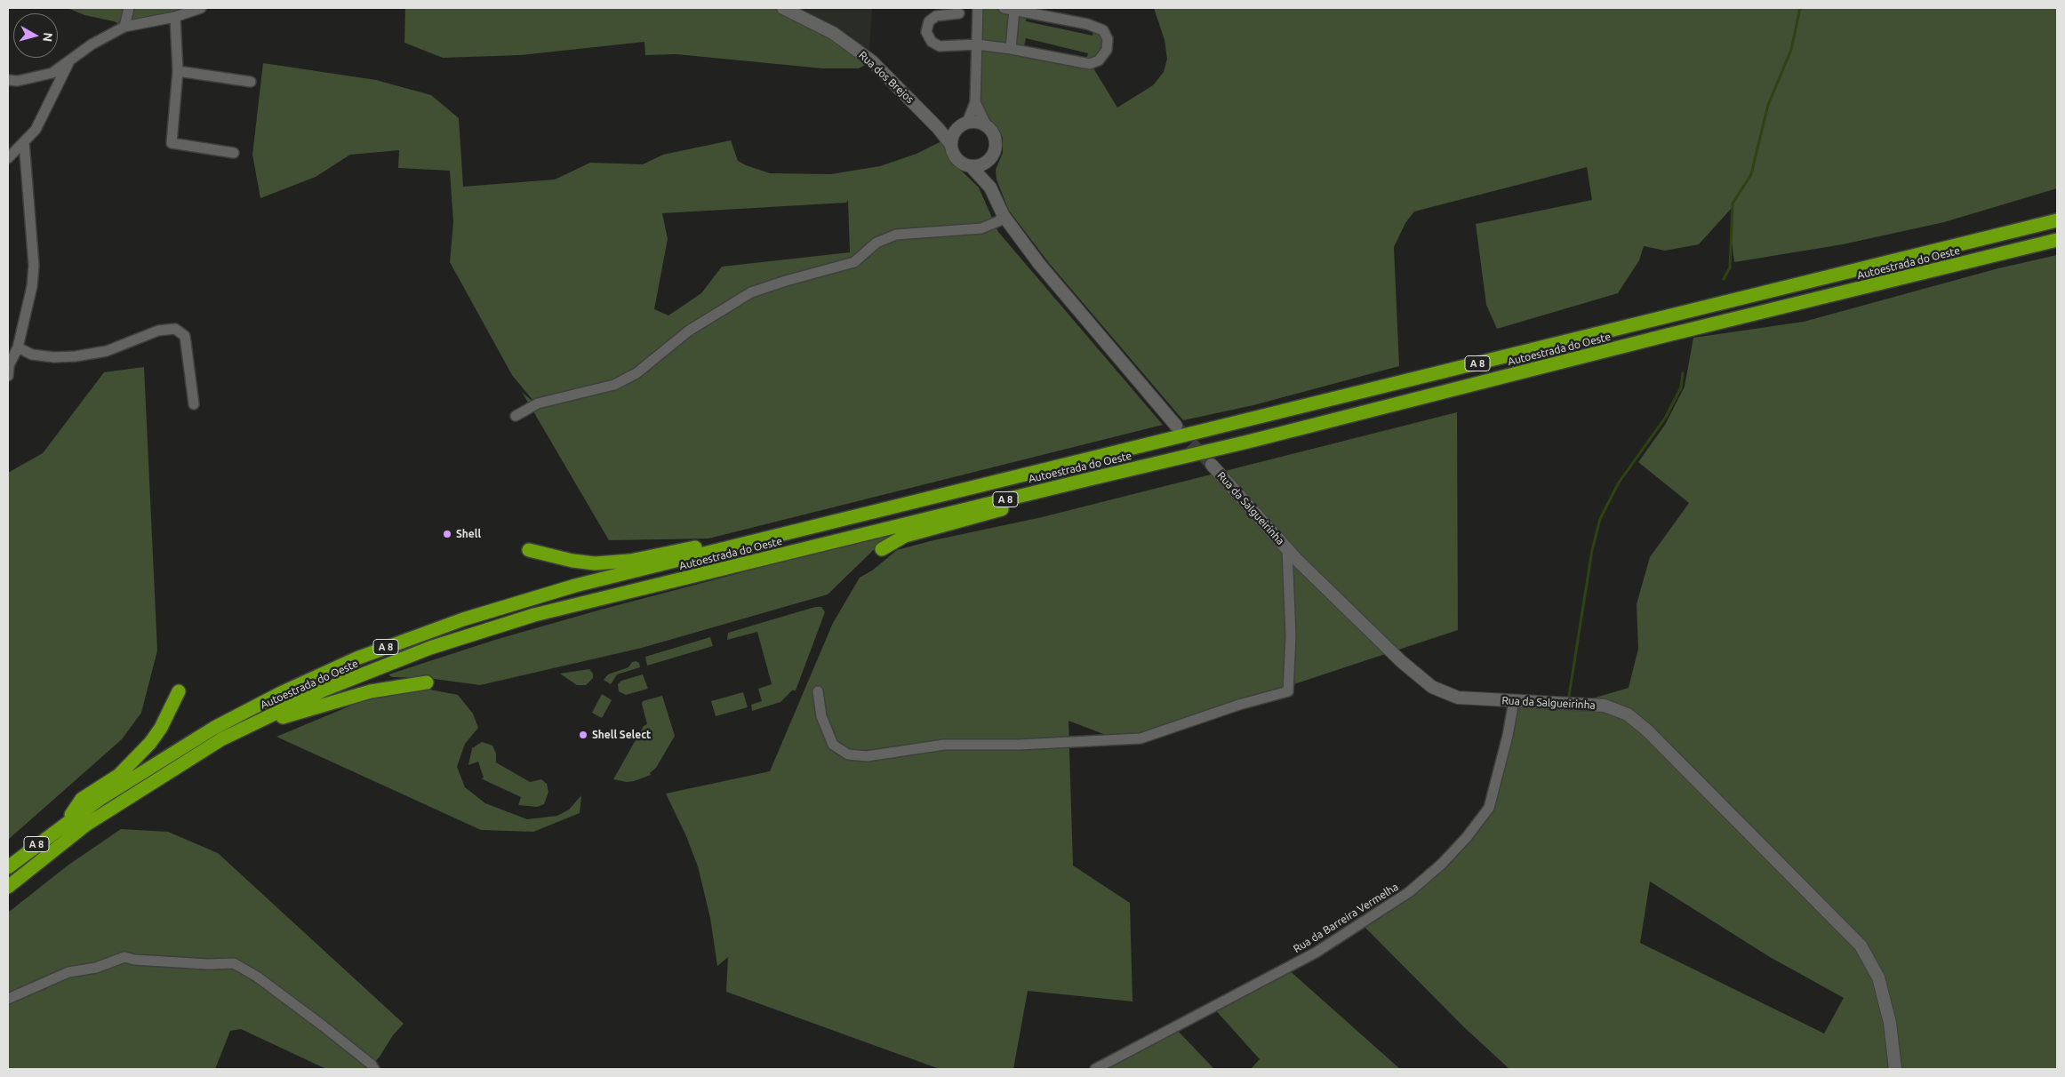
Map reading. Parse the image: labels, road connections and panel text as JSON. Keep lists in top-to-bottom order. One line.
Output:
{"streets":{"highway":["Autoestrada do Oeste","A 8"],"street":["Rua dos Brejos","Rua da Salgueirinha","Rua da Barreira Vermelha"]},"crossings":[["Rua da Salgueirinha","Rua da Barreira Vermelha"]],"places":["Shell","Shell Select"],"north":"right"}
